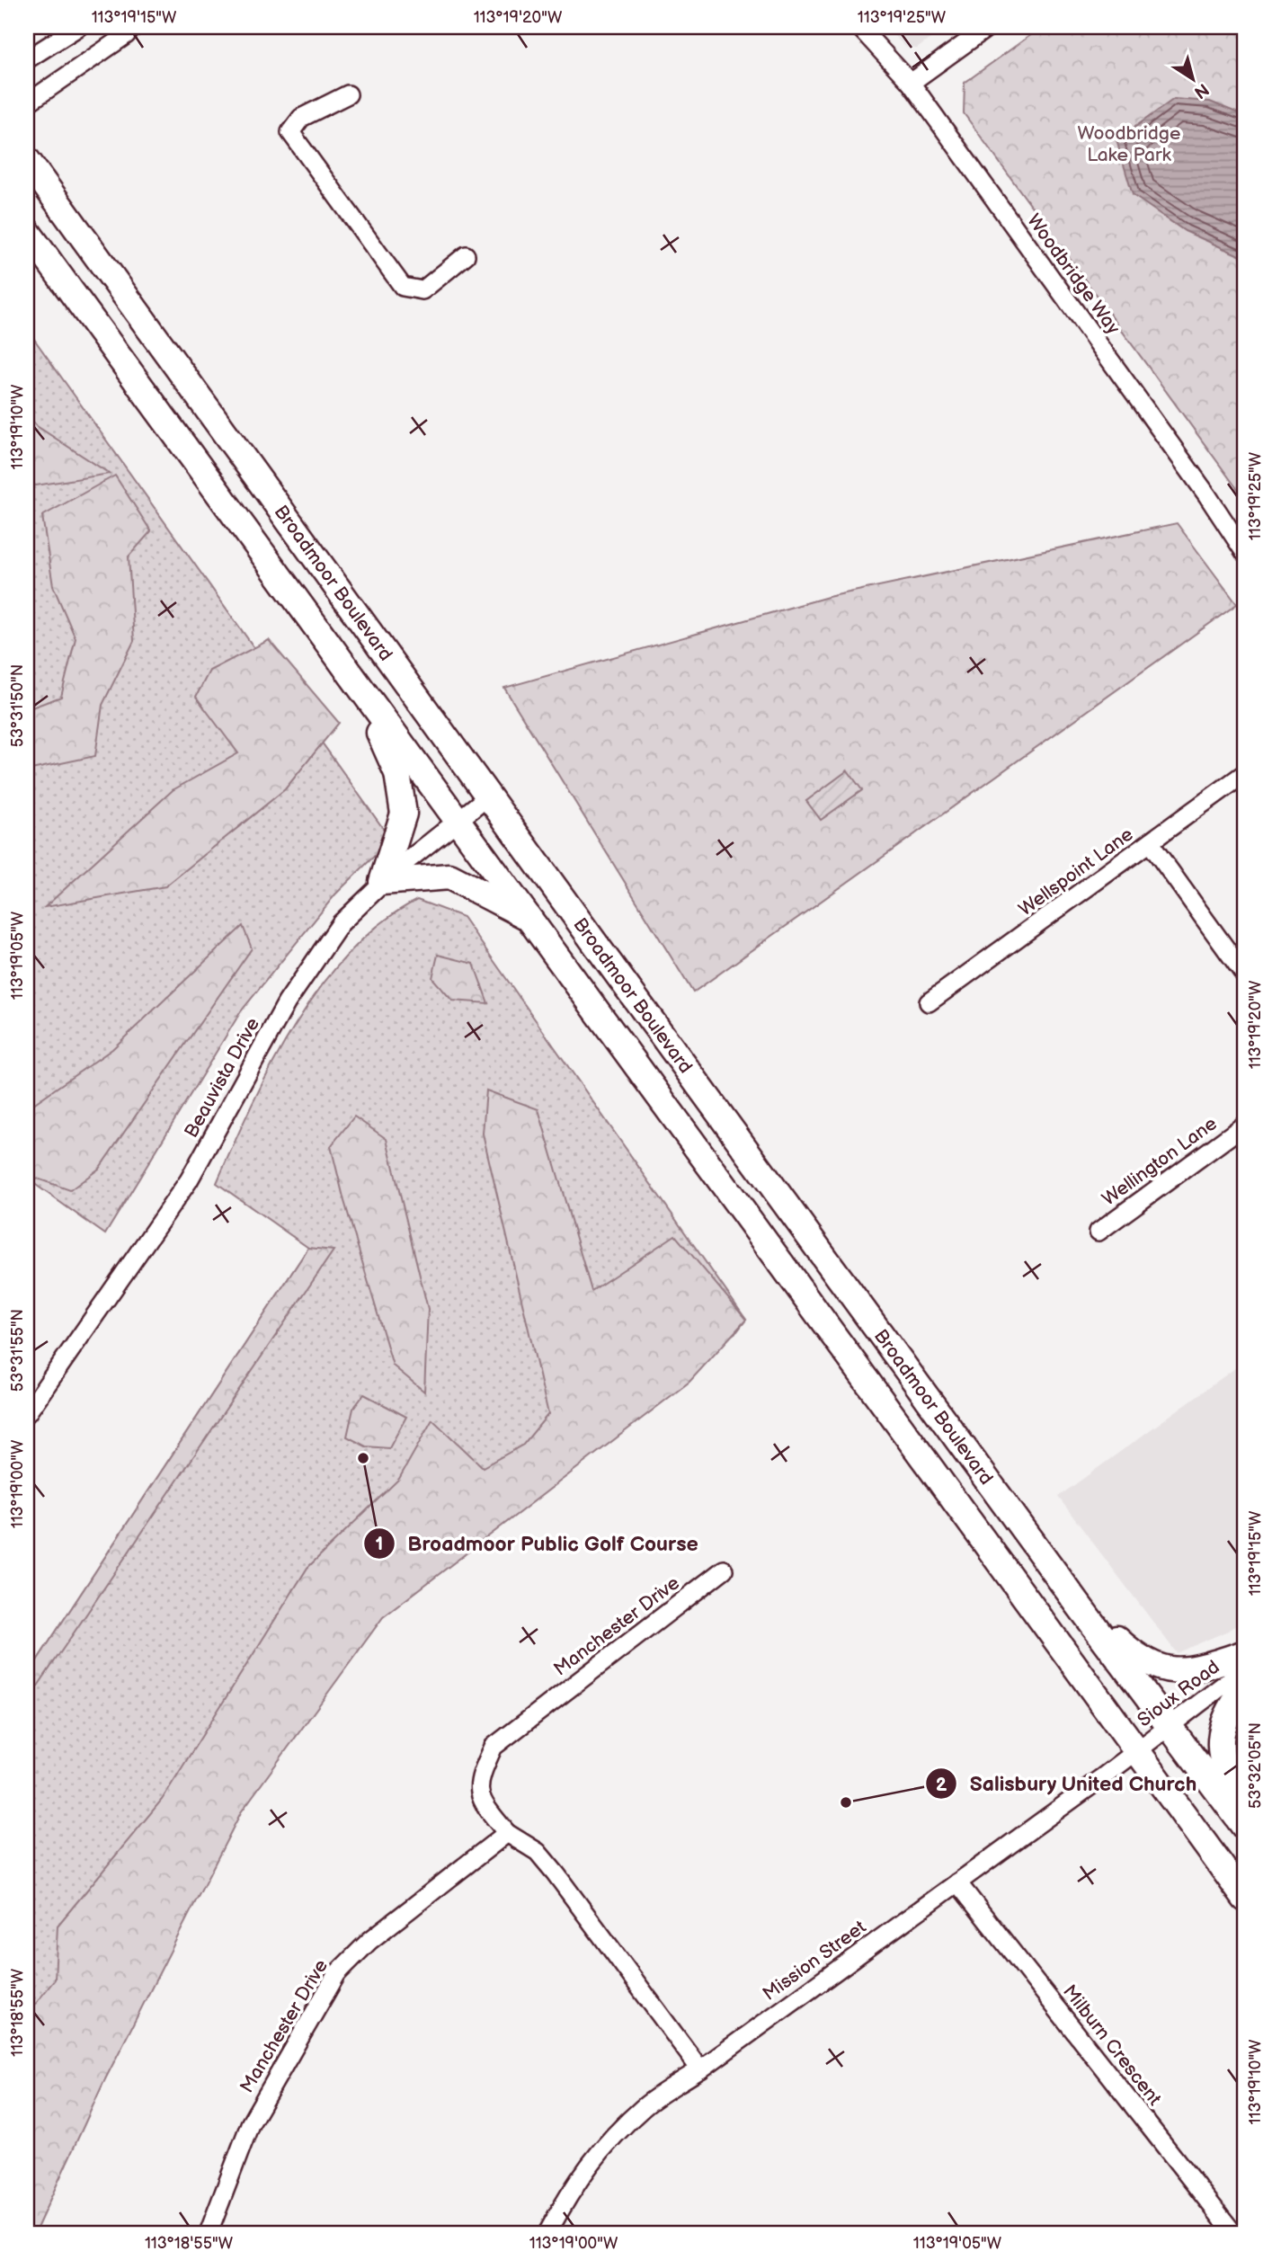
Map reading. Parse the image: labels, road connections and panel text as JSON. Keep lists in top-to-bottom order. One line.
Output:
{"streets":{"main road":["Broadmoor Boulevard"],"street":["Woodbridge Way","Wellspoint Lane","Beauvista Drive","Wellington Lane","Manchester Drive","Sioux Road","Mission Street","Milburn Crescent"]},"crossings":[["Broadmoor Boulevard","Beauvista Drive"],["Broadmoor Boulevard","Sioux Road"],["Broadmoor Boulevard","Mission Street"],["Manchester Drive","Mission Street"],["Sioux Road","Mission Street"],["Mission Street","Milburn Crescent"]],"parks":["Woodbridge Lake Park"],"places":["Broadmoor Public Golf Course","Salisbury United Church"],"north":"bottom right","coordinates":["113°19'15\"W","113°19'20\"W","113°19'25\"W","113°19'10\"W","53°31'50\"N","113°19'05\"W","53°31'55\"N","113°19'00\"W","53°32'05\"N","113°18'55\"W"]}
